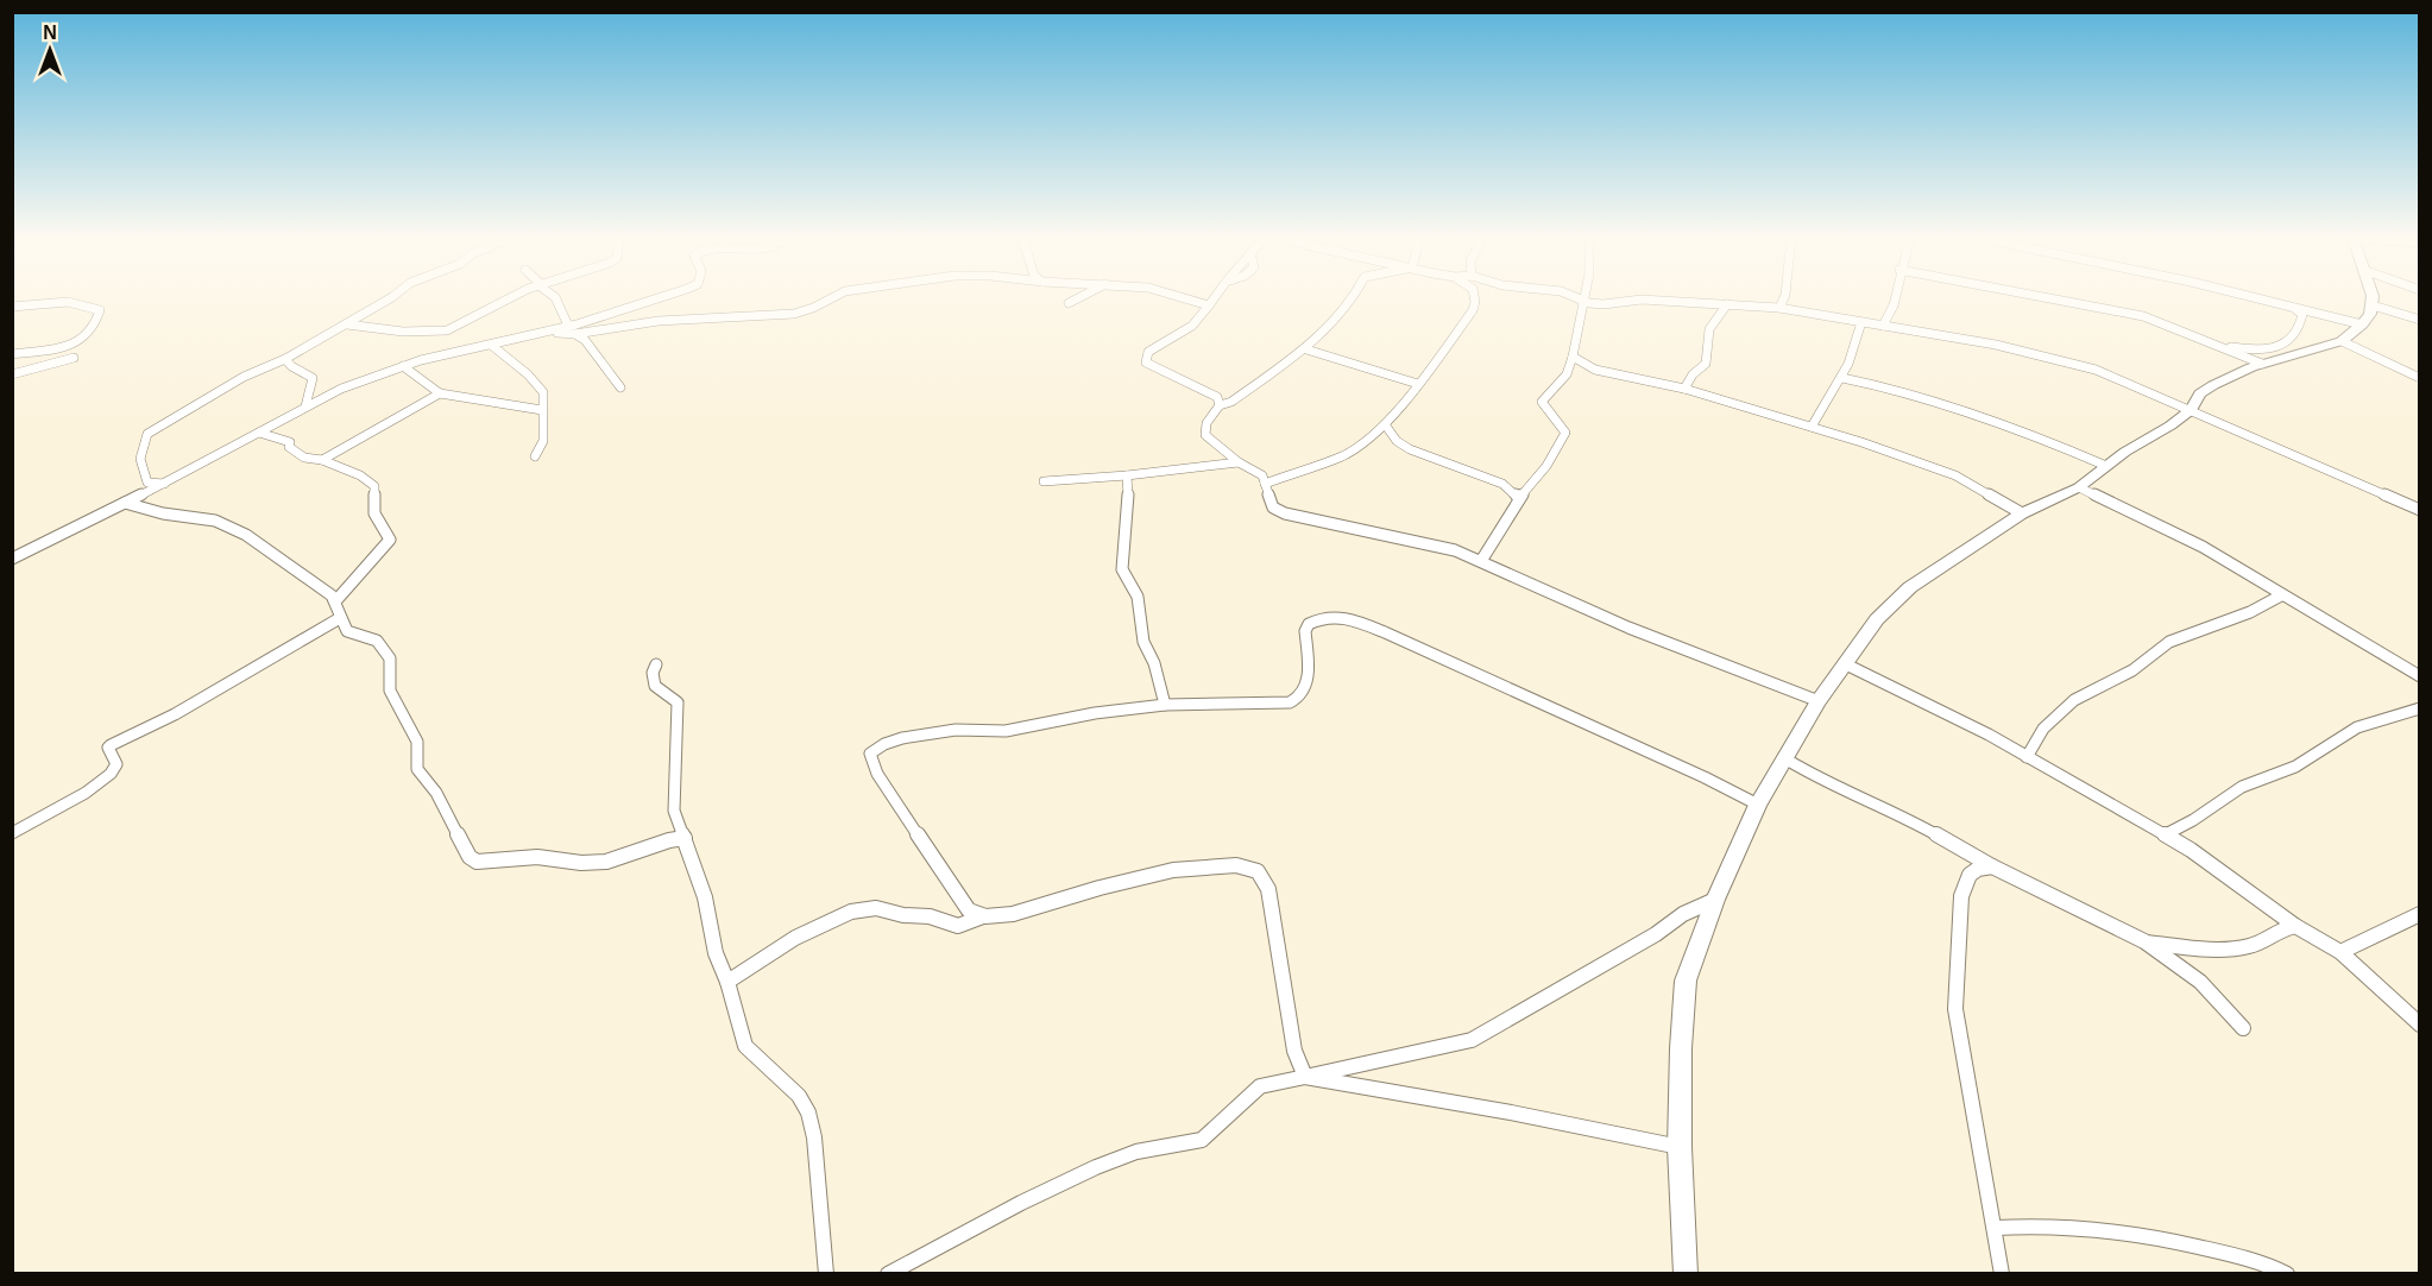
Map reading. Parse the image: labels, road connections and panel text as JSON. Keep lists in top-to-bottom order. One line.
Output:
{"north":"top"}
